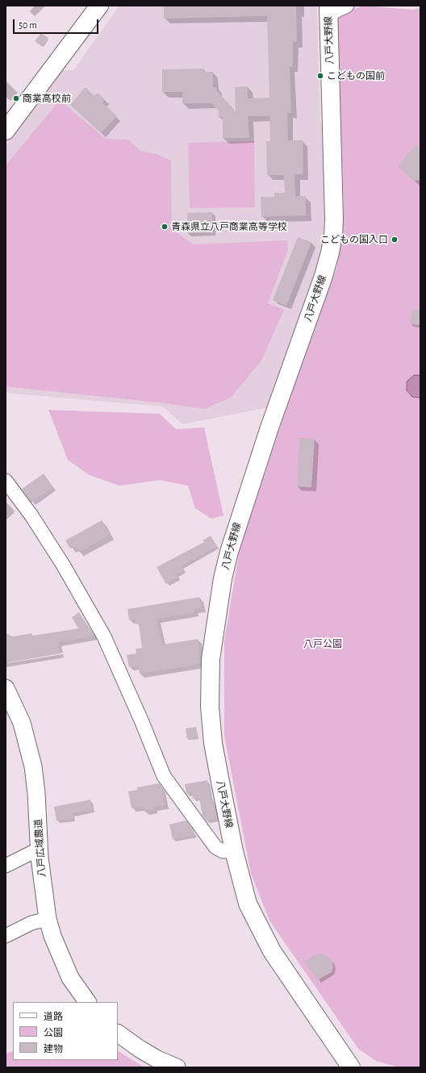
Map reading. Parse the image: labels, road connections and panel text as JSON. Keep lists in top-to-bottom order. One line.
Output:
{"streets":{"main road":["八戸大野線"],"street":["八戸広域農道"]},"parks":["八戸公園"],"places":["こどもの国前","商業高校前","青森県立八戸商業高等学校","こどもの国入口"],"legend":["道路","公園","建物"],"scale_bar":"50 m"}
